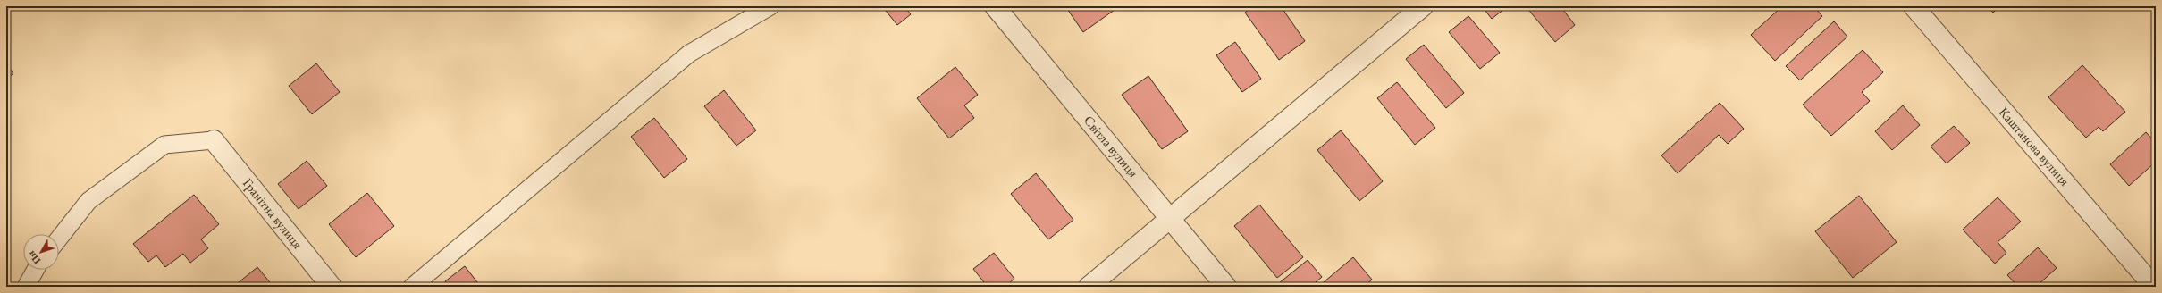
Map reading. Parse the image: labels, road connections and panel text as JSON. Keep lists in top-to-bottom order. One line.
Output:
{"streets":{"street":["Світла вулиця","Каштанова вулиця","Гранітна вулиця"]},"north":"bottom left"}
